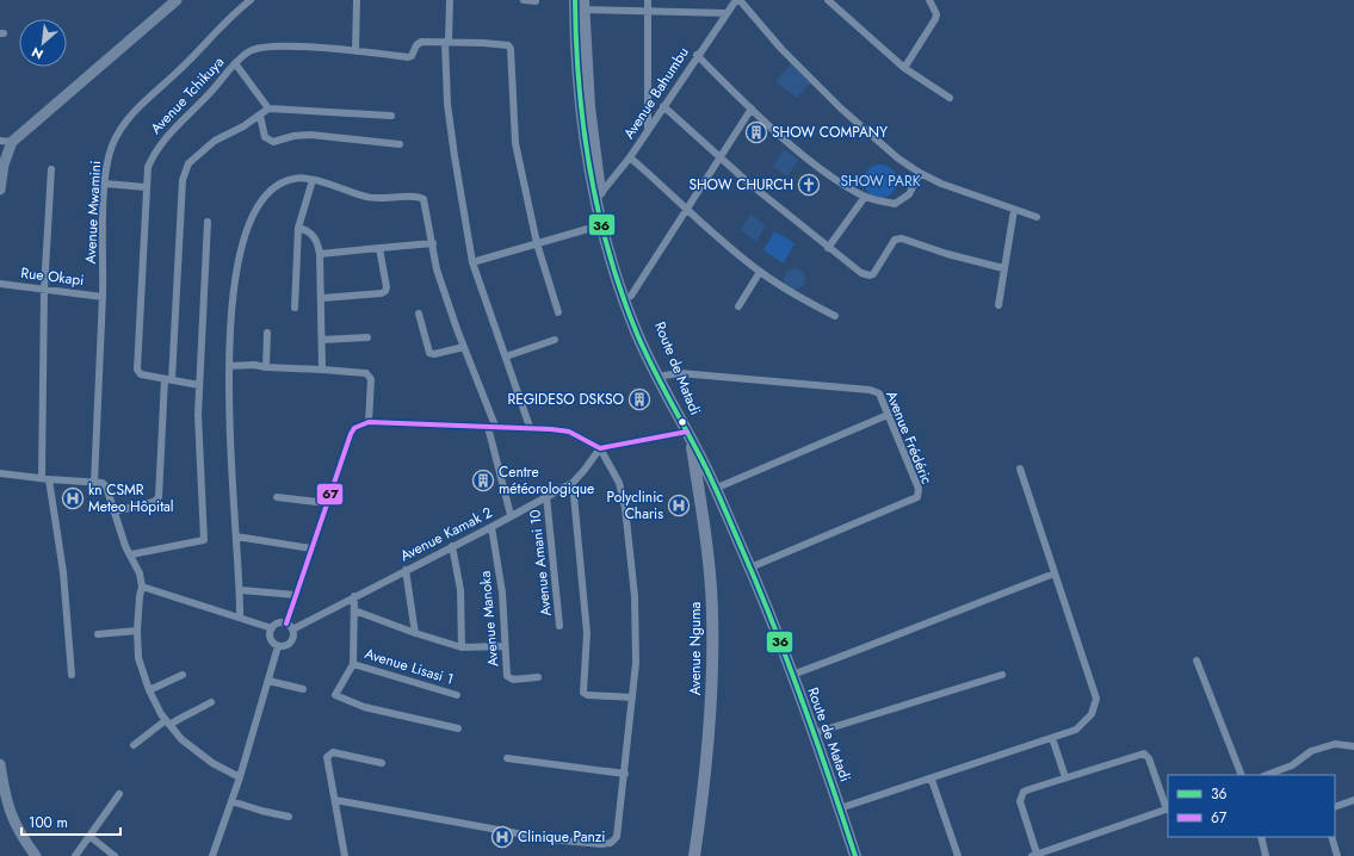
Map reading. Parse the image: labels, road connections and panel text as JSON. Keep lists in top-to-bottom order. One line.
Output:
{"streets":{"main road":["Route de Matadi","Avenue Nguma"],"street":["Avenue Bahumbu","Avenue Tchikuya","Avenue Mwamini","Rue Okapi","Avenue Frédéric","Avenue Kamak 2","Avenue Amani 10","Avenue Manoka","Avenue Lisasi 1"]},"crossings":[["Avenue Bahumbu","Route de Matadi"],["Avenue Mwamini","Rue Okapi"],["Route de Matadi","Avenue Frédéric"],["Route de Matadi","Avenue Nguma"],["Avenue Kamak 2","Avenue Amani 10"],["Avenue Kamak 2","Avenue Manoka"]],"parks":["SHOW PARK"],"places":{"building":["SHOW COMPANY","REGIDESO DSKSO","Centre météorologique"],"church":["SHOW CHURCH"],"hospital":["kn CSMR Meteo Hôpital","Polyclinic Charis","Clinique Panzi"]},"lines":["transit line 36","transit line 67"],"legend":["36","67"],"scale_bar":"100 m","north":"bottom left"}
